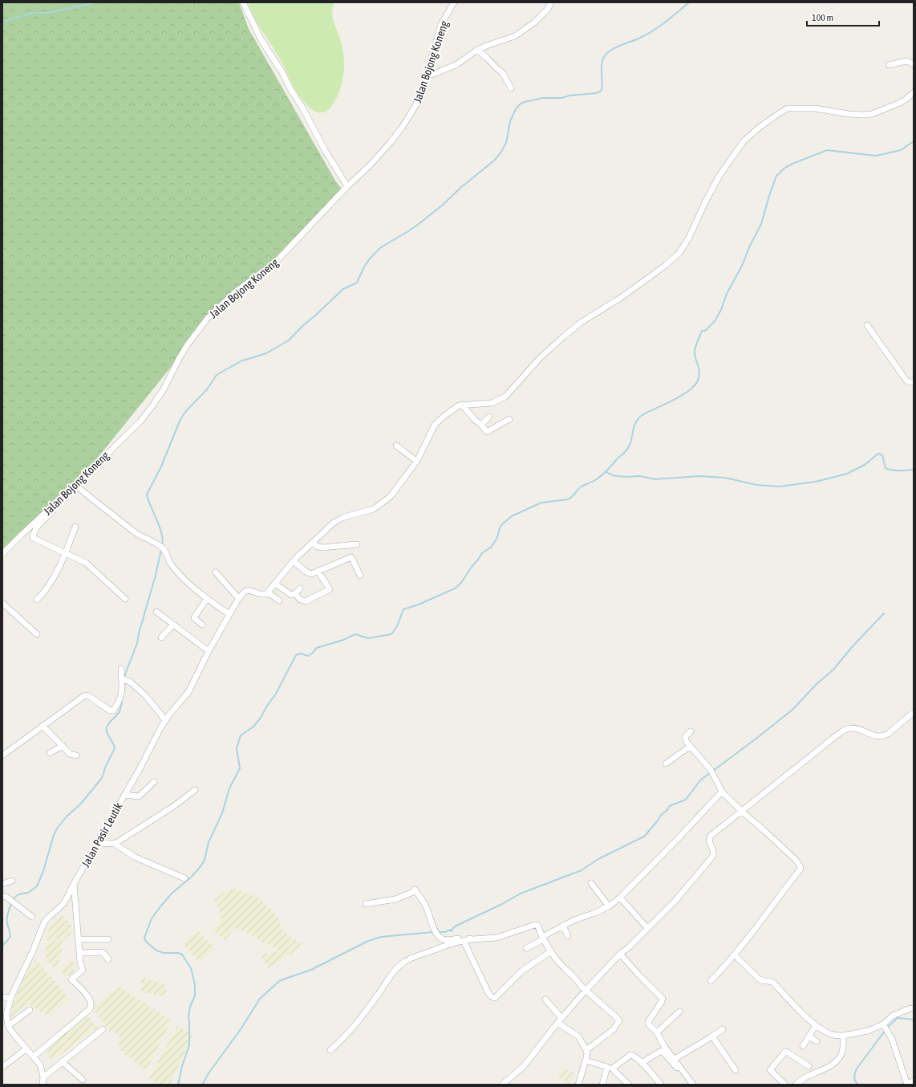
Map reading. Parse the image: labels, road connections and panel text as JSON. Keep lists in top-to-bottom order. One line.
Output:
{"streets":{"street":["Jalan Bojong Koneng","Jalan Pasir Leutik"]},"scale_bar":"100 m"}
